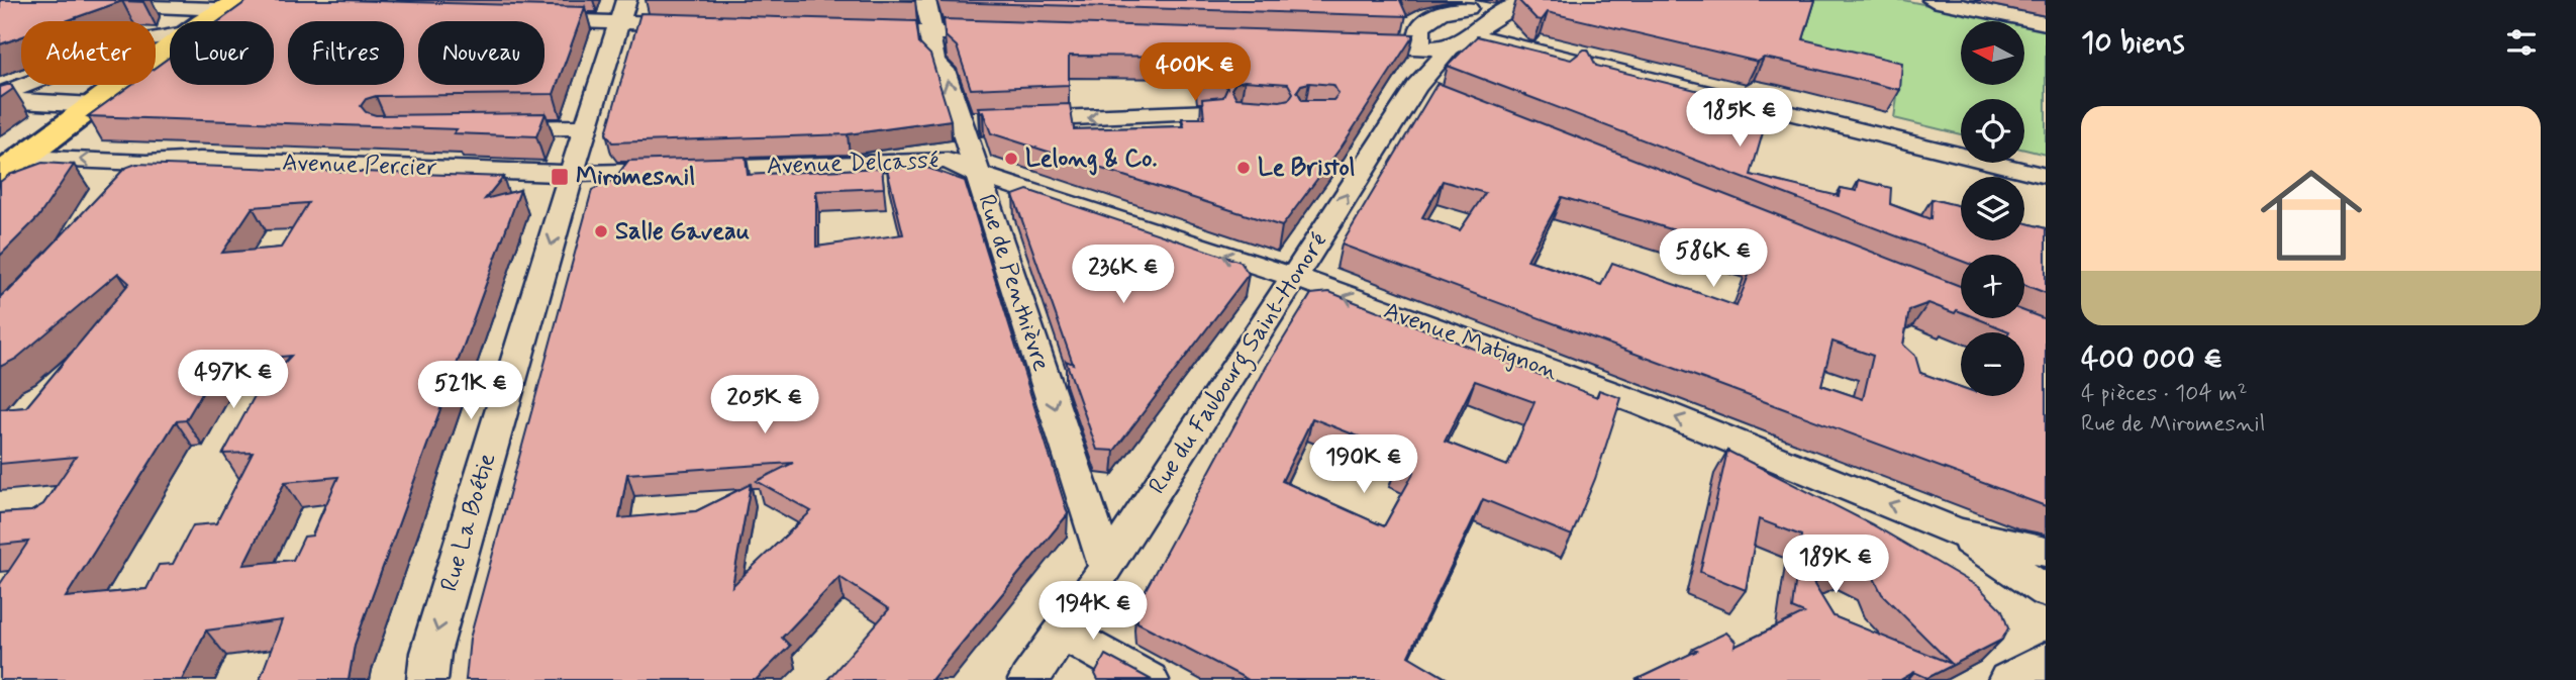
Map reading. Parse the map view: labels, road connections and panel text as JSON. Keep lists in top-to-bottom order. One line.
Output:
{"streets":{"street":["Avenue Delcassé","Avenue Percier","Rue de Penthièvre","Avenue Matignon","Rue du Faubourg Saint-Honoré","Rue La Boétie"]},"crossings":[["Avenue Delcassé","Avenue Percier"],["Avenue Delcassé","Rue de Penthièvre"],["Avenue Delcassé","Avenue Matignon"],["Avenue Delcassé","Rue La Boétie"],["Avenue Percier","Rue La Boétie"],["Rue de Penthièvre","Avenue Matignon"],["Rue de Penthièvre","Rue du Faubourg Saint-Honoré"],["Avenue Matignon","Rue du Faubourg Saint-Honoré"]],"one_way":["Avenue Matignon","Rue du Faubourg Saint-Honoré","Rue La Boétie"],"places":{"other":["Lelong & Co.","Le Bristol","Salle Gaveau"],"transit":["Miromesnil"]},"north":"left","page":{"heading":"10 biens","map_buttons":["+","−"],"chip":["Acheter","Louer","Filtres","Nouveau"],"price":["400K €","185K €","586K €","236K €","497K €","521K €","205K €","190K €","189K €","194K €"],"list":[{"name":"400 000 €","note":"4 pièces · 104 m² · Rue de Miromesnil"}]}}
